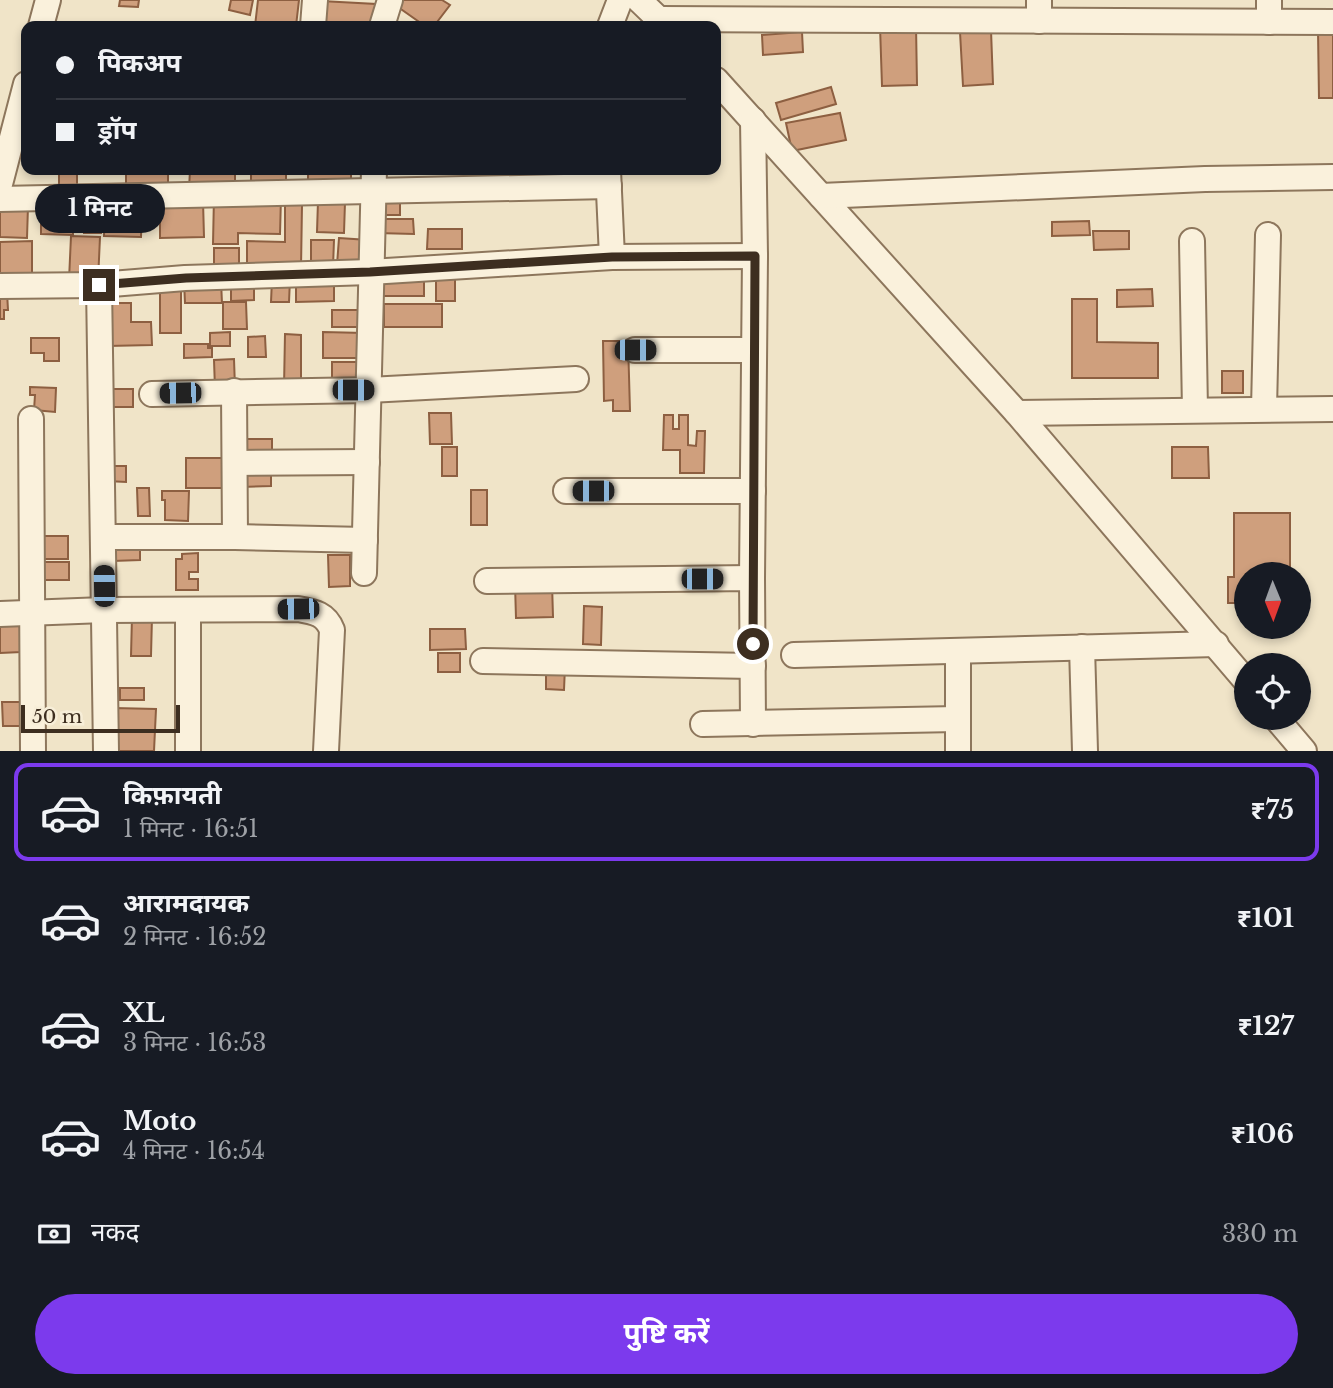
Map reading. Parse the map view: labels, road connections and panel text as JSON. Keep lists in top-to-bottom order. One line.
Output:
{"scale_bar":"50 m","north":"bottom","page":{"banner":["पिकअप","ड्रॉप"],"bubble":"1 मिनट","scale":"50 m","list":[{"name":"किफ़ायती","note":"1 मिनट · 16:51","value":"₹75"},{"name":"आरामदायक","note":"2 मिनट · 16:52","value":"₹101"},{"name":"XL","note":"3 मिनट · 16:53","value":"₹127"},{"name":"Moto","note":"4 मिनट · 16:54","value":"₹106"}],"pay":["नकद","330 m"],"buttons":"पुष्टि करें"}}
